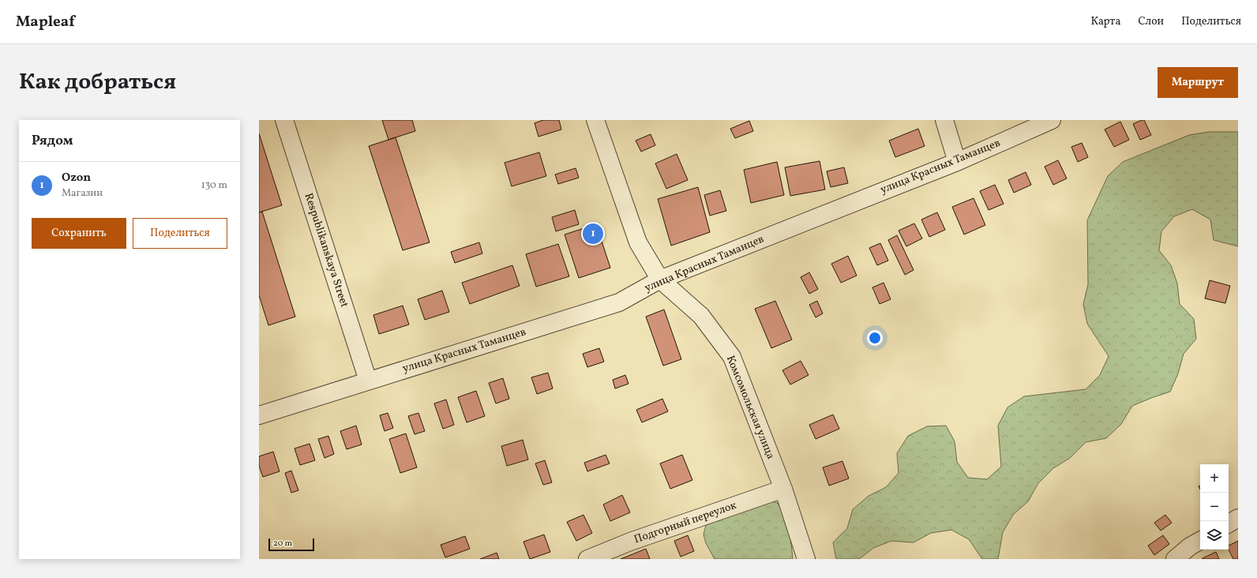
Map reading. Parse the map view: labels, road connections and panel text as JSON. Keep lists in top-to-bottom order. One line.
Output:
{"streets":{"street":["улица Красных Таманцев","Respublikanskaya Street","Комсомольская улица","Подгорный переулок"]},"crossings":[["улица Красных Таманцев","Respublikanskaya Street"],["улица Красных Таманцев","Комсомольская улица"],["Комсомольская улица","Подгорный переулок"]],"scale_bar":"20 m","page":{"header":"Mapleaf","nav":["Карта","Слои","Поделиться"],"title":"Как добраться","buttons":["Маршрут",["Сохранить","Поделиться"]],"heading":"Рядом","list":[{"mark":"1","name":"Ozon","note":"Магазин","value":"130 m"}],"pins":"1","map_buttons":["+","−"],"scale":"20 m"}}
